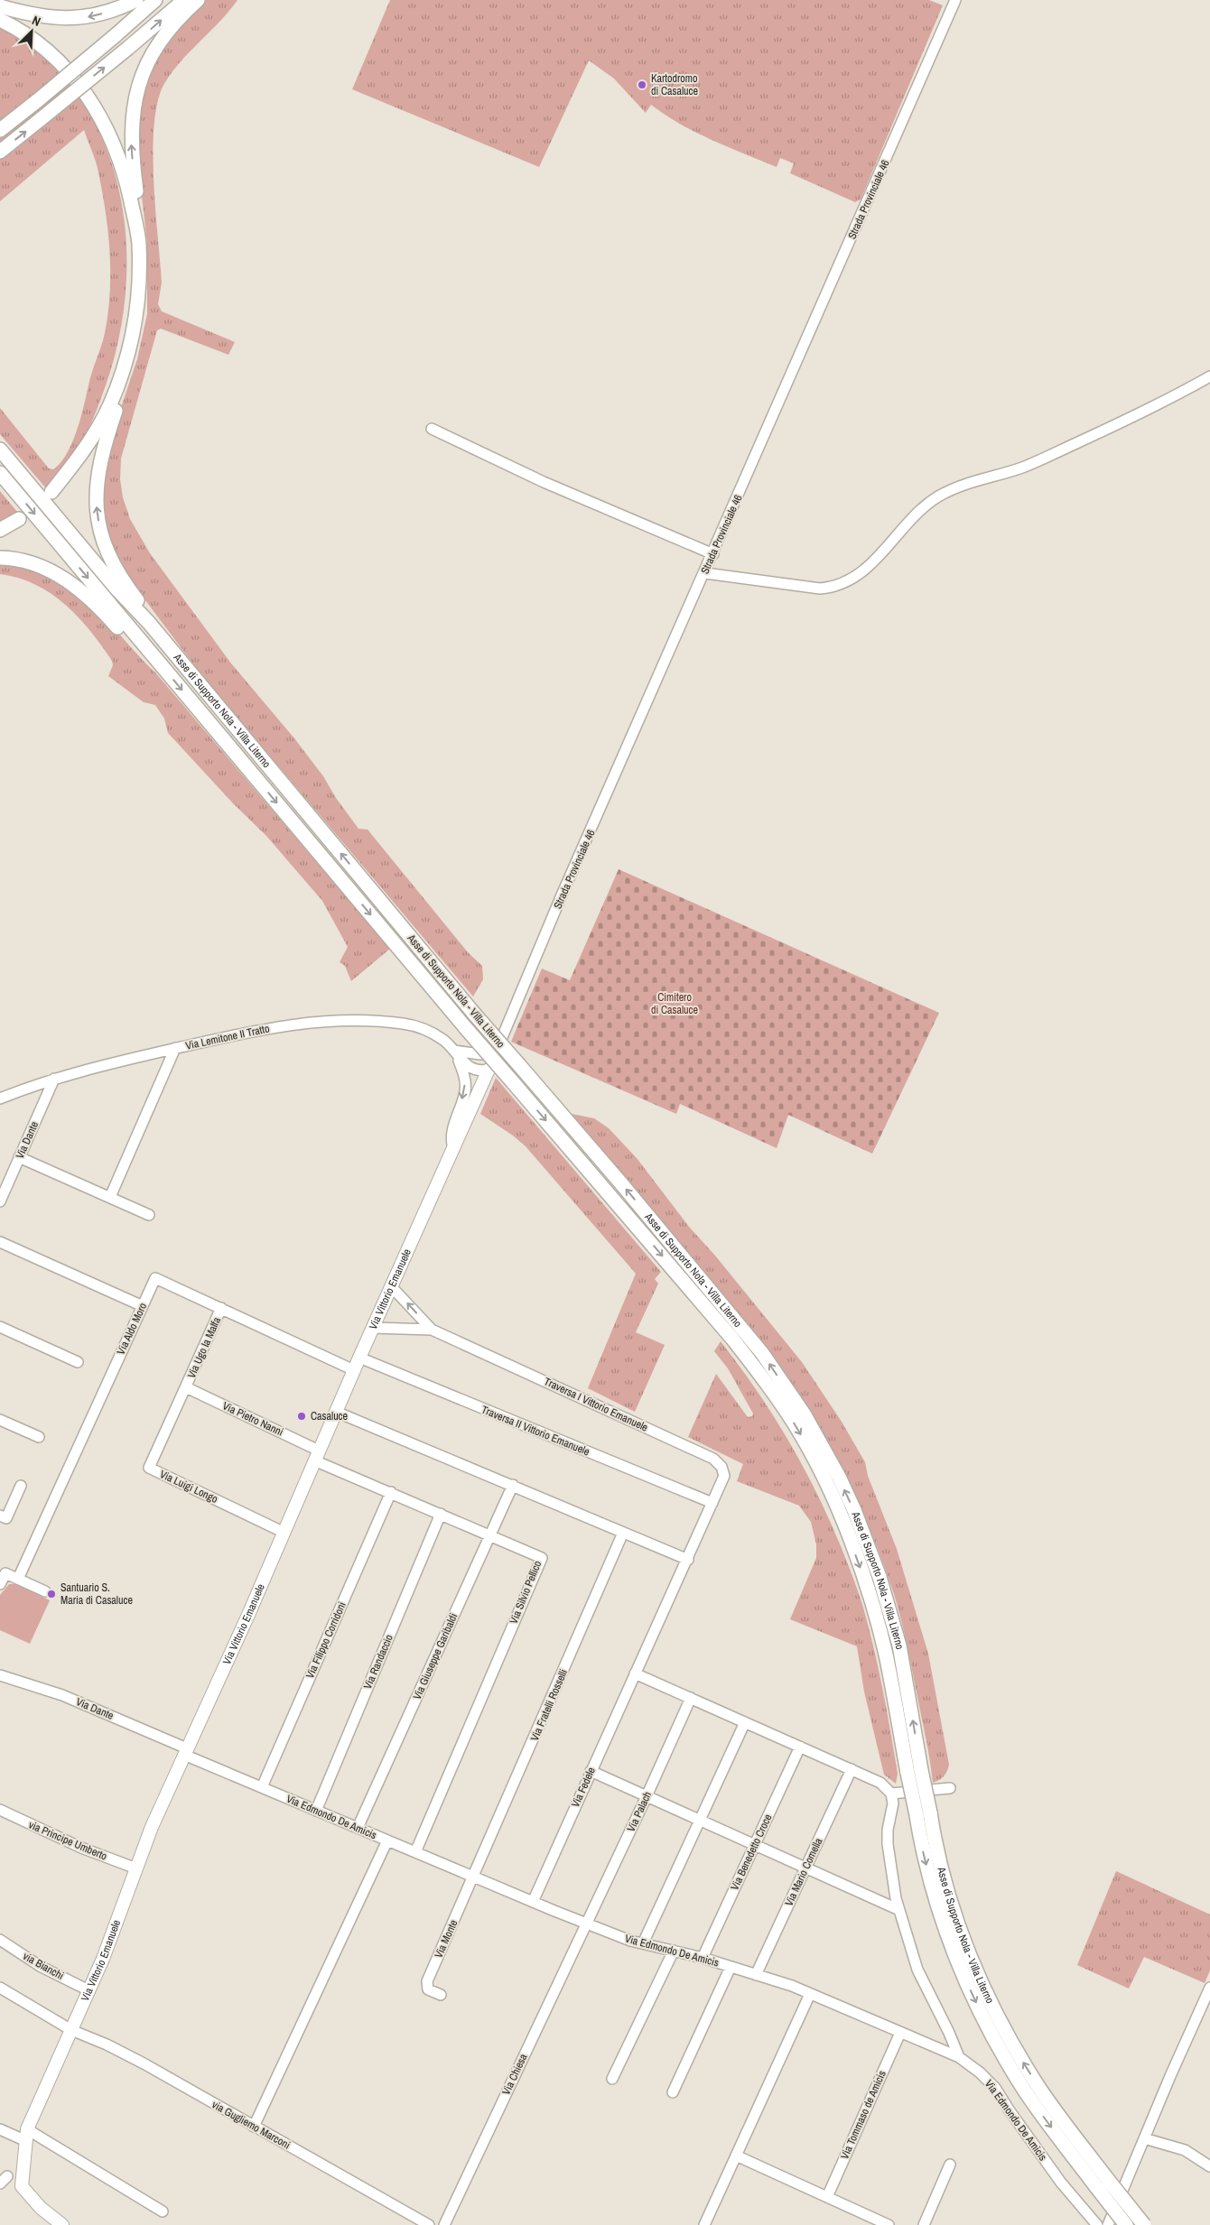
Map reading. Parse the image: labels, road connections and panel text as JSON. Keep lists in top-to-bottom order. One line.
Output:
{"streets":{"highway":["Asse di Supporto Nola - Villa Literno"],"main road":["Via Vittorio Emanuele"],"street":["Strada Provinciale 46","Via Lemitone II Tratto","Via Dante","Via Aldo Moro","Via Ugo la Malfa","Traversa I Vittorio Emanuele","Via Pietro Nanni","Traversa II Vittorio Emanuele","Via Luigi Longo","Via Silvio Pellico","Via Filippo Corridoni","Via Giuseppe Garibaldi","Via Randaccio","Via Fratelli Rosselli","Via Fedele","Via Palach","Via Edmondo De Amicis","via Principe Umberto","Via Benedetto Croce","Via Mario Comella","Via Monte","via Bianchi","Via Chiesa","Via Tommaso de Amicis","via Gugliemo Marconi"]},"crossings":[["Strada Provinciale 46","Via Lemitone II Tratto"],["Strada Provinciale 46","Via Vittorio Emanuele"],["Via Lemitone II Tratto","Via Dante"],["Via Lemitone II Tratto","Via Vittorio Emanuele"],["Via Dante","Via Vittorio Emanuele"],["Via Dante","Via Edmondo De Amicis"],["Via Vittorio Emanuele","Via Aldo Moro"],["Via Vittorio Emanuele","Traversa I Vittorio Emanuele"],["Via Vittorio Emanuele","Via Pietro Nanni"],["Via Vittorio Emanuele","Traversa II Vittorio Emanuele"],["Via Vittorio Emanuele","Via Luigi Longo"],["Via Vittorio Emanuele","Via Silvio Pellico"],["Via Vittorio Emanuele","Via Edmondo De Amicis"],["Via Vittorio Emanuele","via Principe Umberto"],["Via Vittorio Emanuele","via Bianchi"],["Via Vittorio Emanuele","via Gugliemo Marconi"],["Via Aldo Moro","Via Ugo la Malfa"],["Via Ugo la Malfa","Via Pietro Nanni"],["Via Ugo la Malfa","Via Luigi Longo"],["Traversa I Vittorio Emanuele","Traversa II Vittorio Emanuele"],["Traversa I Vittorio Emanuele","Via Fedele"],["Via Pietro Nanni","Via Luigi Longo"],["Via Pietro Nanni","Via Silvio Pellico"],["Traversa II Vittorio Emanuele","Via Fedele"],["Via Silvio Pellico","Via Filippo Corridoni"],["Via Silvio Pellico","Via Giuseppe Garibaldi"],["Via Silvio Pellico","Via Randaccio"],["Via Silvio Pellico","Via Edmondo De Amicis"],["Via Filippo Corridoni","Via Edmondo De Amicis"],["Via Giuseppe Garibaldi","Via Edmondo De Amicis"],["Via Randaccio","Via Edmondo De Amicis"],["Via Fratelli Rosselli","Via Edmondo De Amicis"],["Via Fratelli Rosselli","Via Monte"],["Via Fedele","Via Edmondo De Amicis"],["Via Palach","Via Edmondo De Amicis"],["Via Palach","Via Chiesa"],["Via Edmondo De Amicis","Via Benedetto Croce"],["Via Edmondo De Amicis","Via Mario Comella"],["Via Edmondo De Amicis","Via Monte"],["Via Edmondo De Amicis","Via Chiesa"],["Via Edmondo De Amicis","Via Tommaso de Amicis"]],"parks":["Cimitero di Casaluce"],"places":["Kartodromo di Casaluce","Casaluce","Santuario S. Maria di Casaluce"],"north":"top right"}
